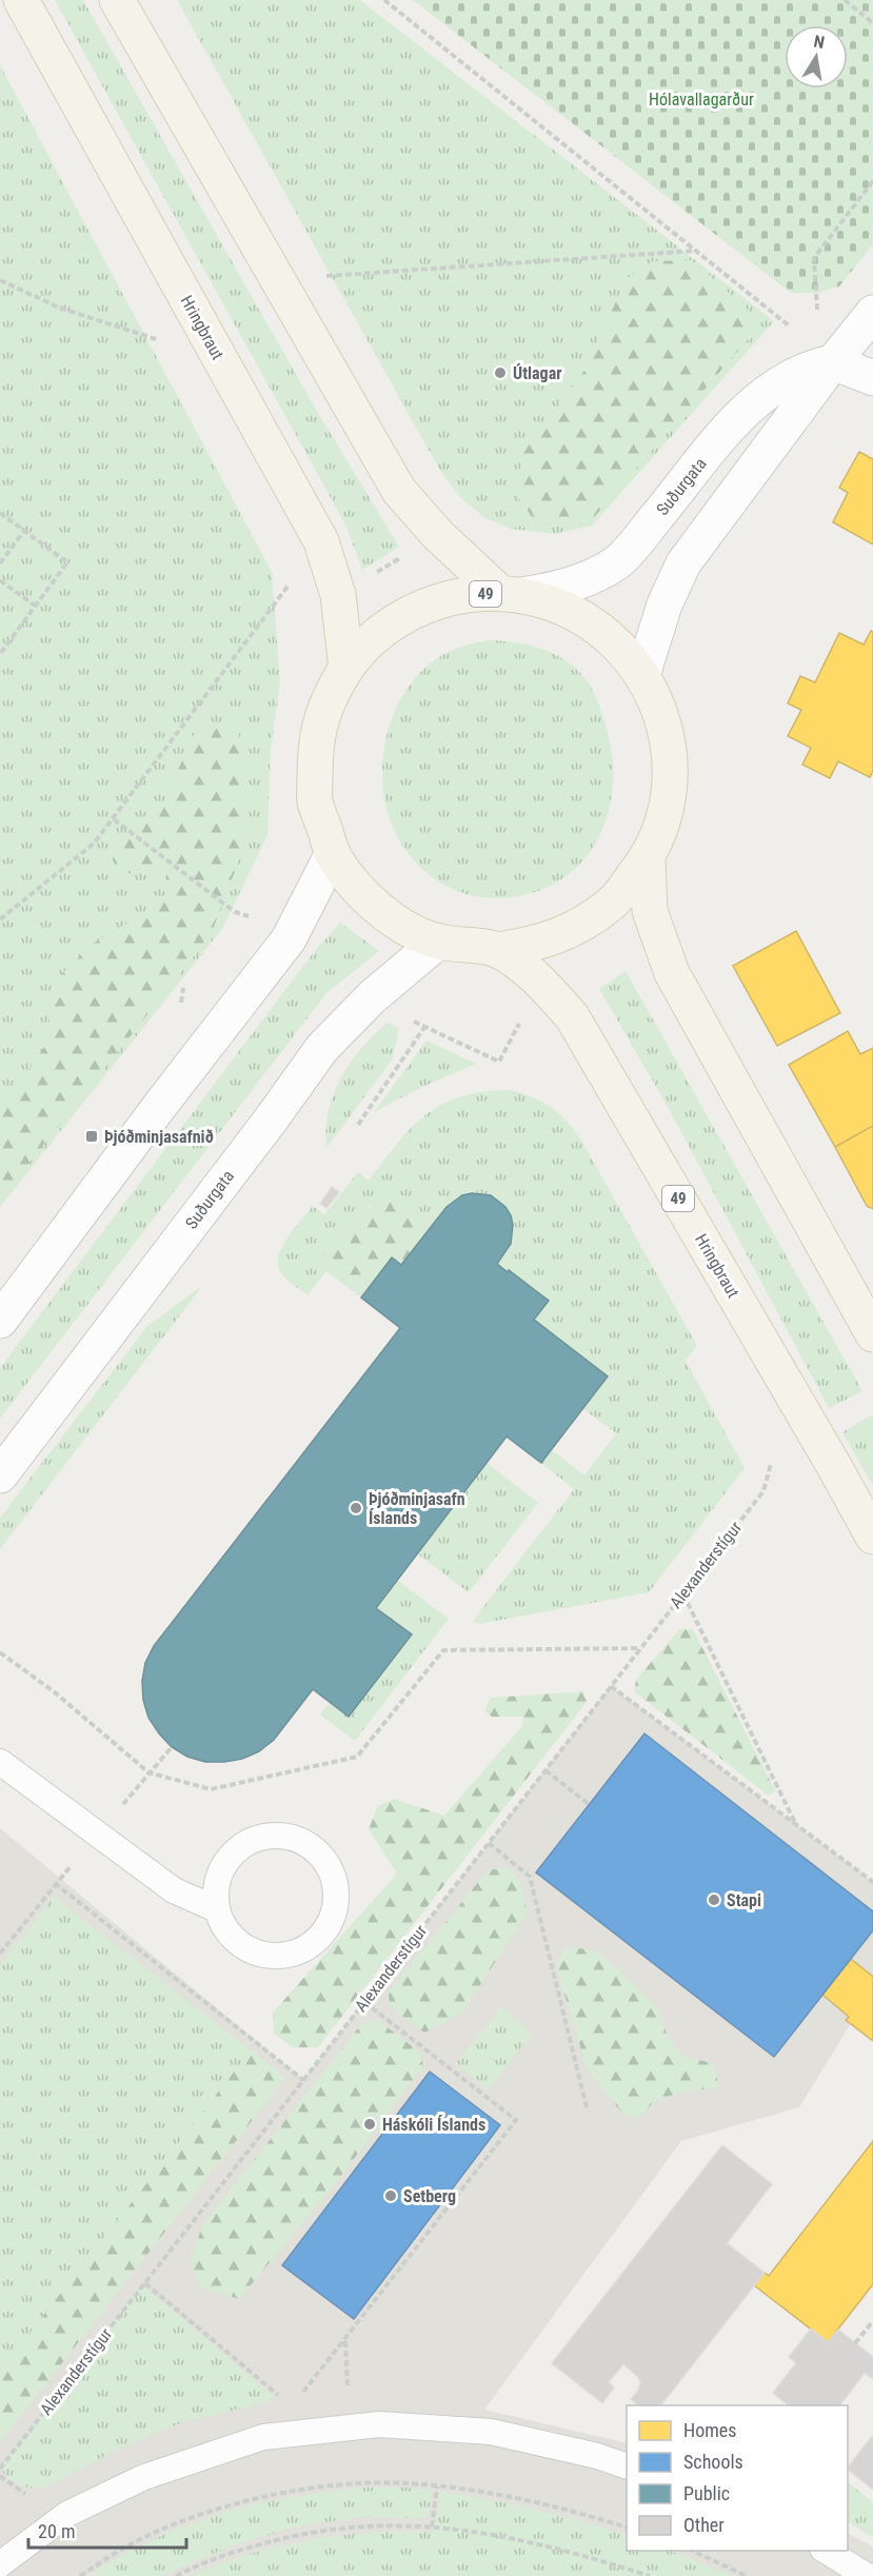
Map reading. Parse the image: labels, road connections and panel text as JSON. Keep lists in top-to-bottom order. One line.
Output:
{"streets":{"main road":["Hringbraut","Suðurgata","49"],"path":["Alexanderstígur"]},"crossings":[["Hringbraut","49"],["Suðurgata","49"]],"parks":["Hólavallagarður"],"places":{"other":["Útlagar","Þjóðminjasafn Íslands","Stapi","Háskóli Íslands","Setberg"],"transit":["Þjóðminjasafnið"]},"legend":["Homes","Schools","Public","Other"],"scale_bar":"20 m","north":"top"}
